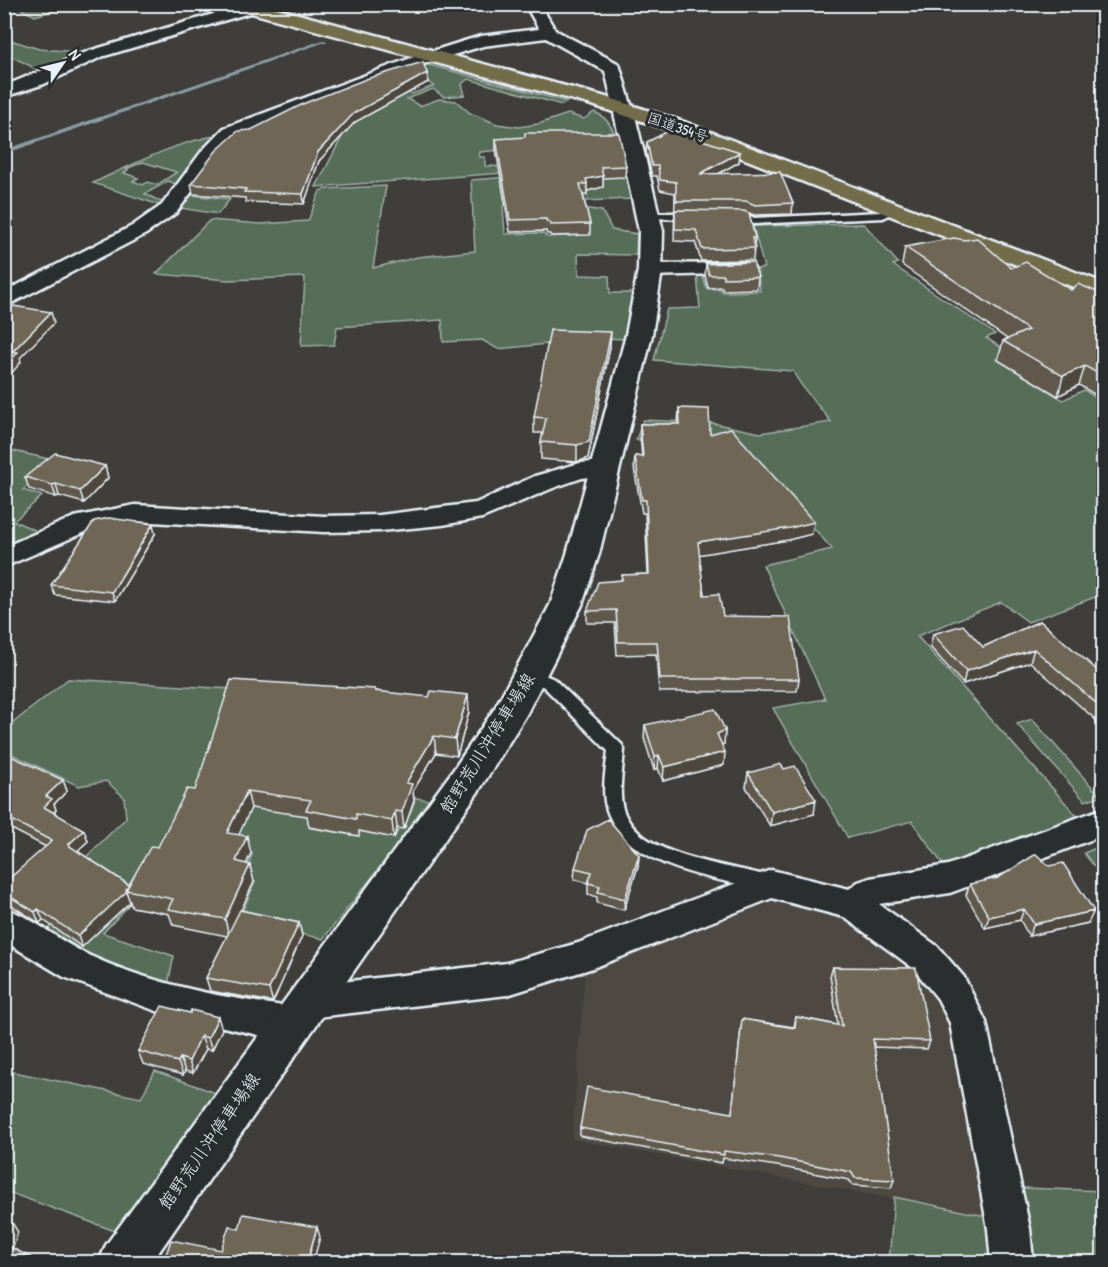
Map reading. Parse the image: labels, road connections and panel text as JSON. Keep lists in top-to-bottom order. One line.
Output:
{"streets":{"highway":["国道354号"],"main road":["館野荒川沖停車場線"]},"crossings":[["国道354号","館野荒川沖停車場線"]],"north":"top right"}
